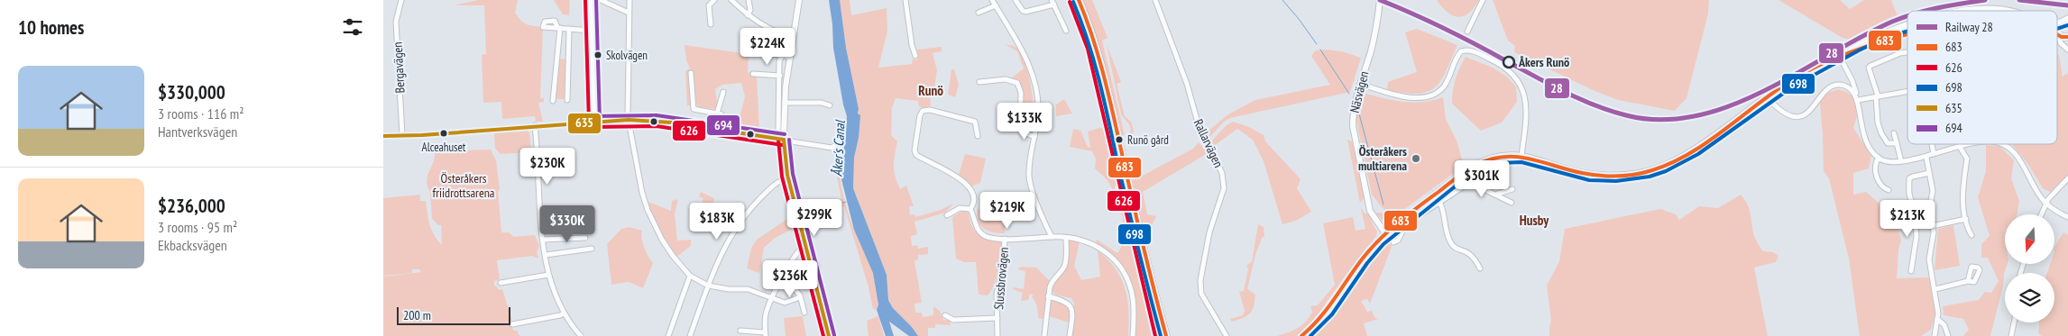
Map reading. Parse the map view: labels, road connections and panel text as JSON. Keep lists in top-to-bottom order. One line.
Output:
{"streets":{"street":["Bergavägen","Näsvägen","Rallarvägen","Slussbrovägen"]},"districts":["Runö","Husby"],"water":["Åker's Canal"],"parks":["Österåkers friidrottsarena"],"places":["Skolvägen","Åkers Runö","Alceahuset","Runö gård","Österåkers multiarena"],"lines":["rail line 28","transit line 683","transit line 626","transit line 694","transit line 698","transit line 635"],"legend":["Railway 28","683","626","698","635","694"],"scale_bar":"200 m","north":"bottom","page":{"heading":"10 homes","price":["$224K","$133K","$230K","$301K","$219K","$299K","$213K","$183K","$330K","$236K"],"list":[{"name":"$330,000","note":"3 rooms · 116 m² · Hantverksvägen"},{"name":"$236,000","note":"3 rooms · 95 m² · Ekbacksvägen"}],"scale":"200 m"}}
